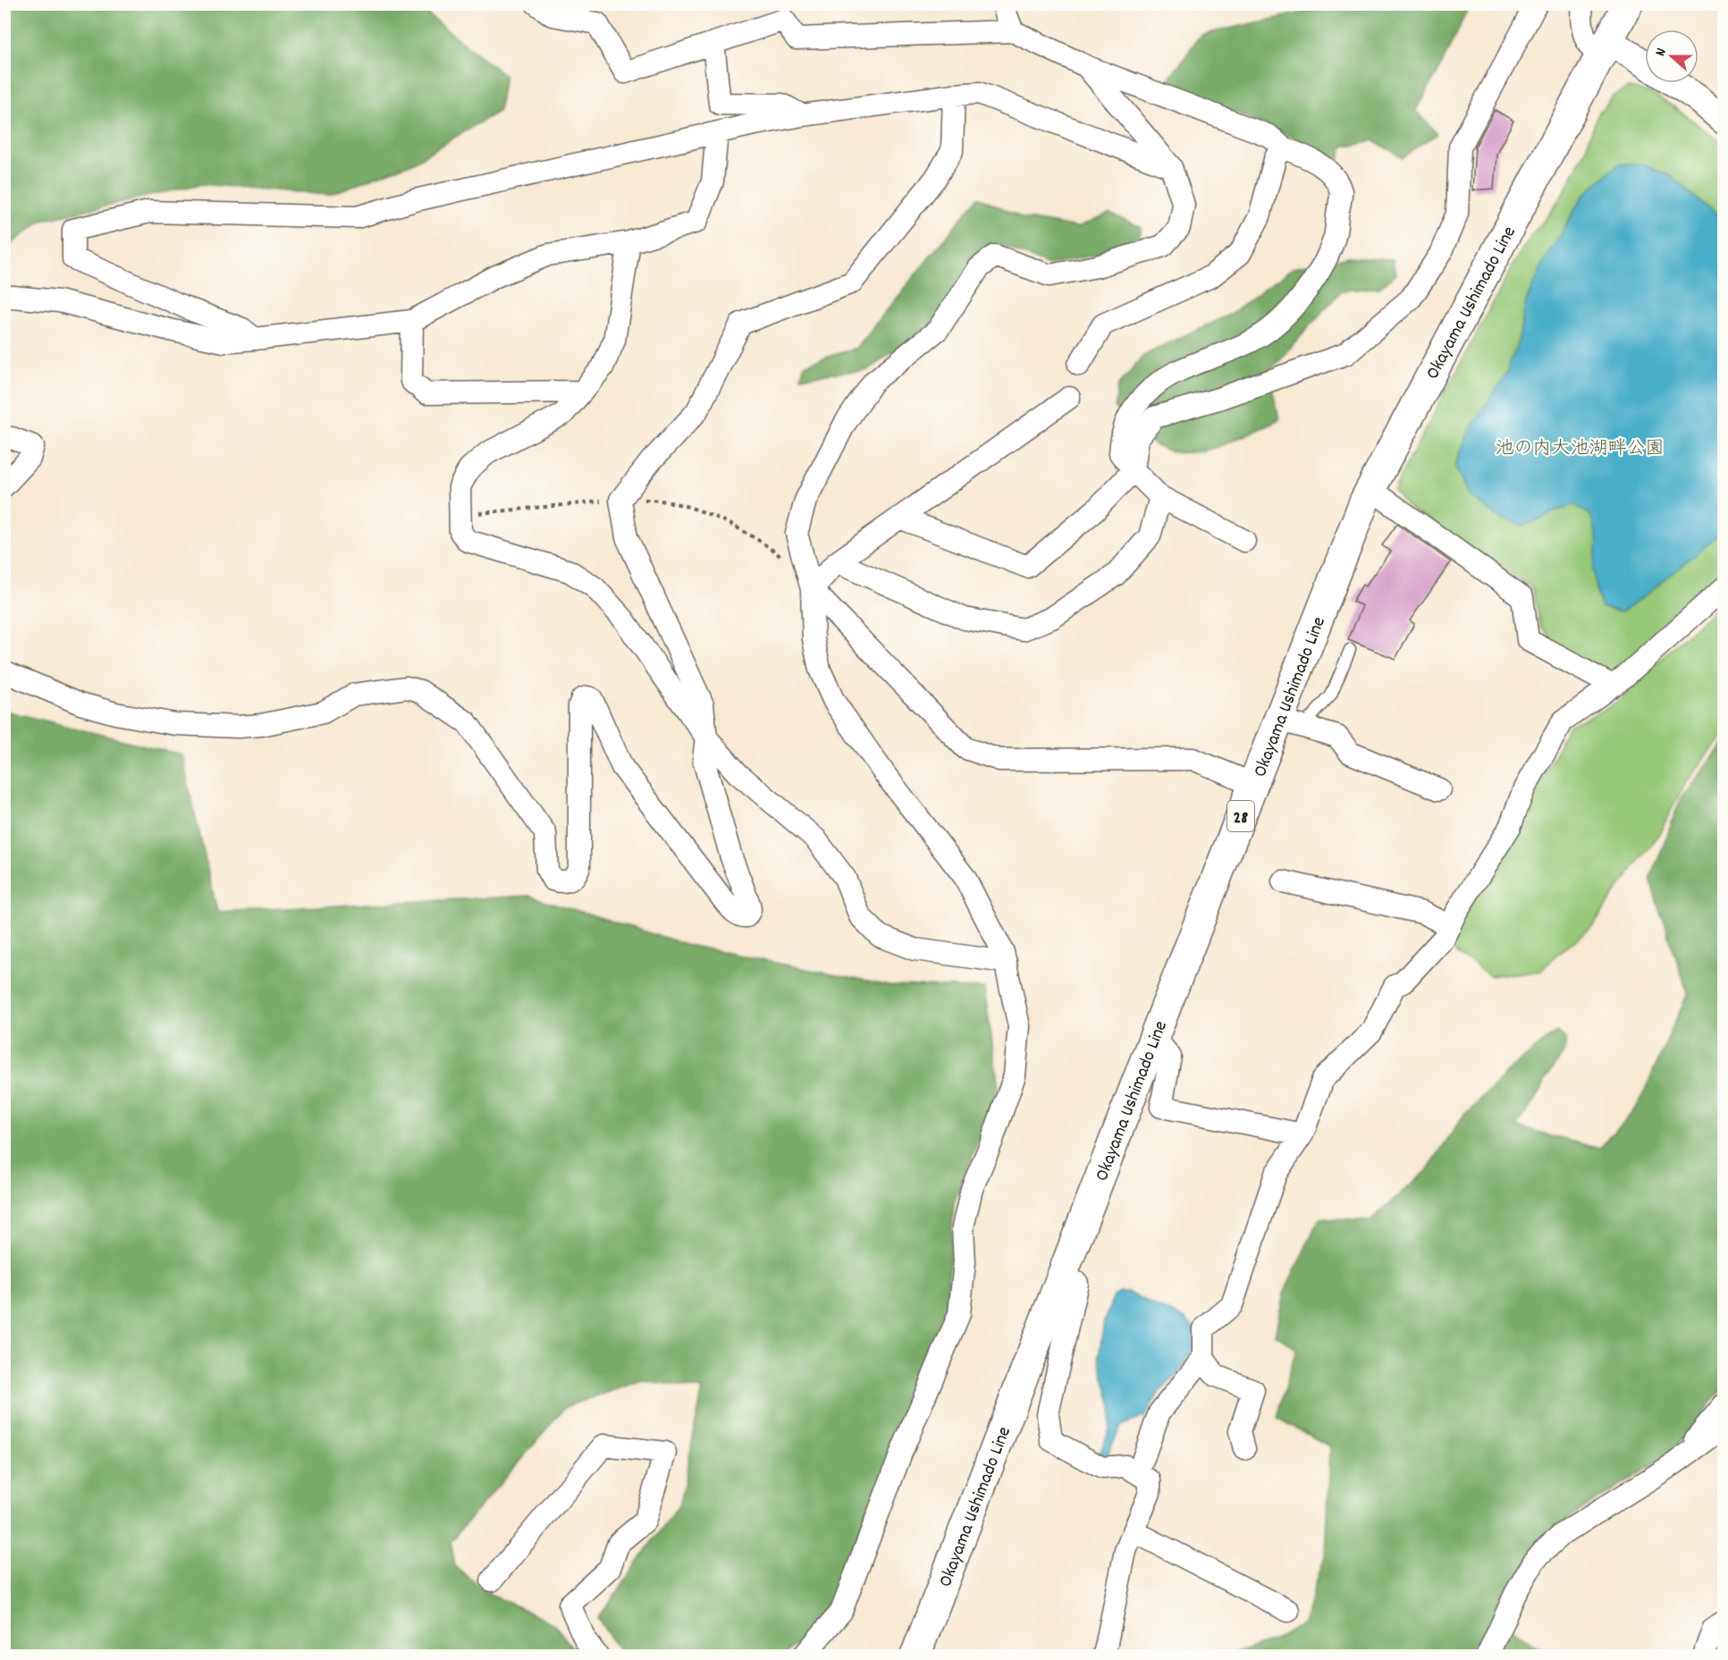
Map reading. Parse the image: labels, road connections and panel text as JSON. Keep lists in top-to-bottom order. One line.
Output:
{"streets":{"main road":["Okayama Ushimado Line","28"]},"parks":["池の内大池湖畔公園"],"north":"left"}
